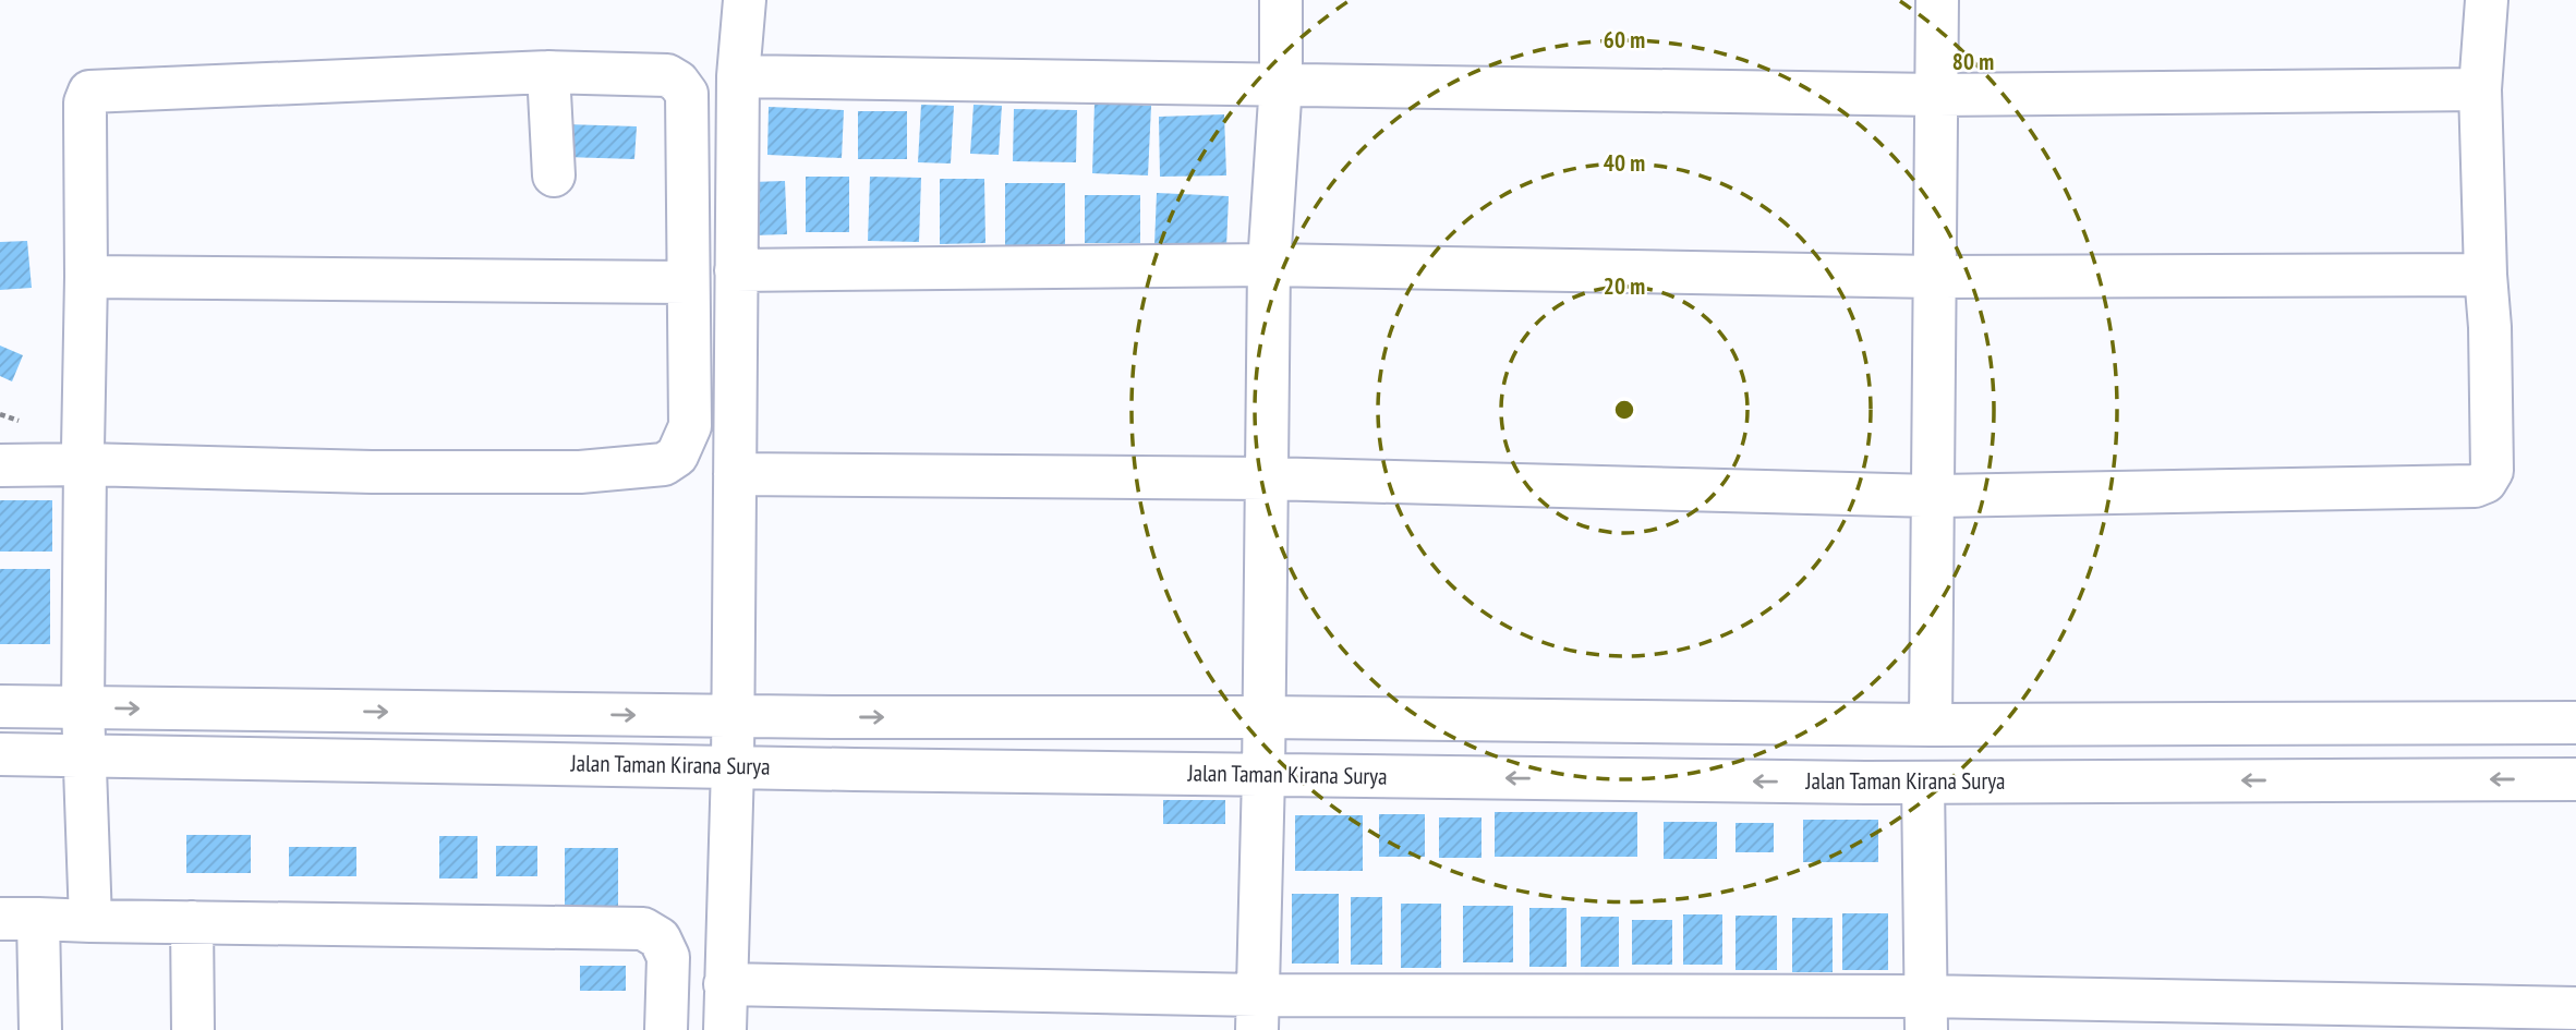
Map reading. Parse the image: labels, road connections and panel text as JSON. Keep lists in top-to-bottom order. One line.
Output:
{"streets":{"street":["Jalan Taman Kirana Surya"]},"rings":["60 m","80 m","40 m","20 m"]}
